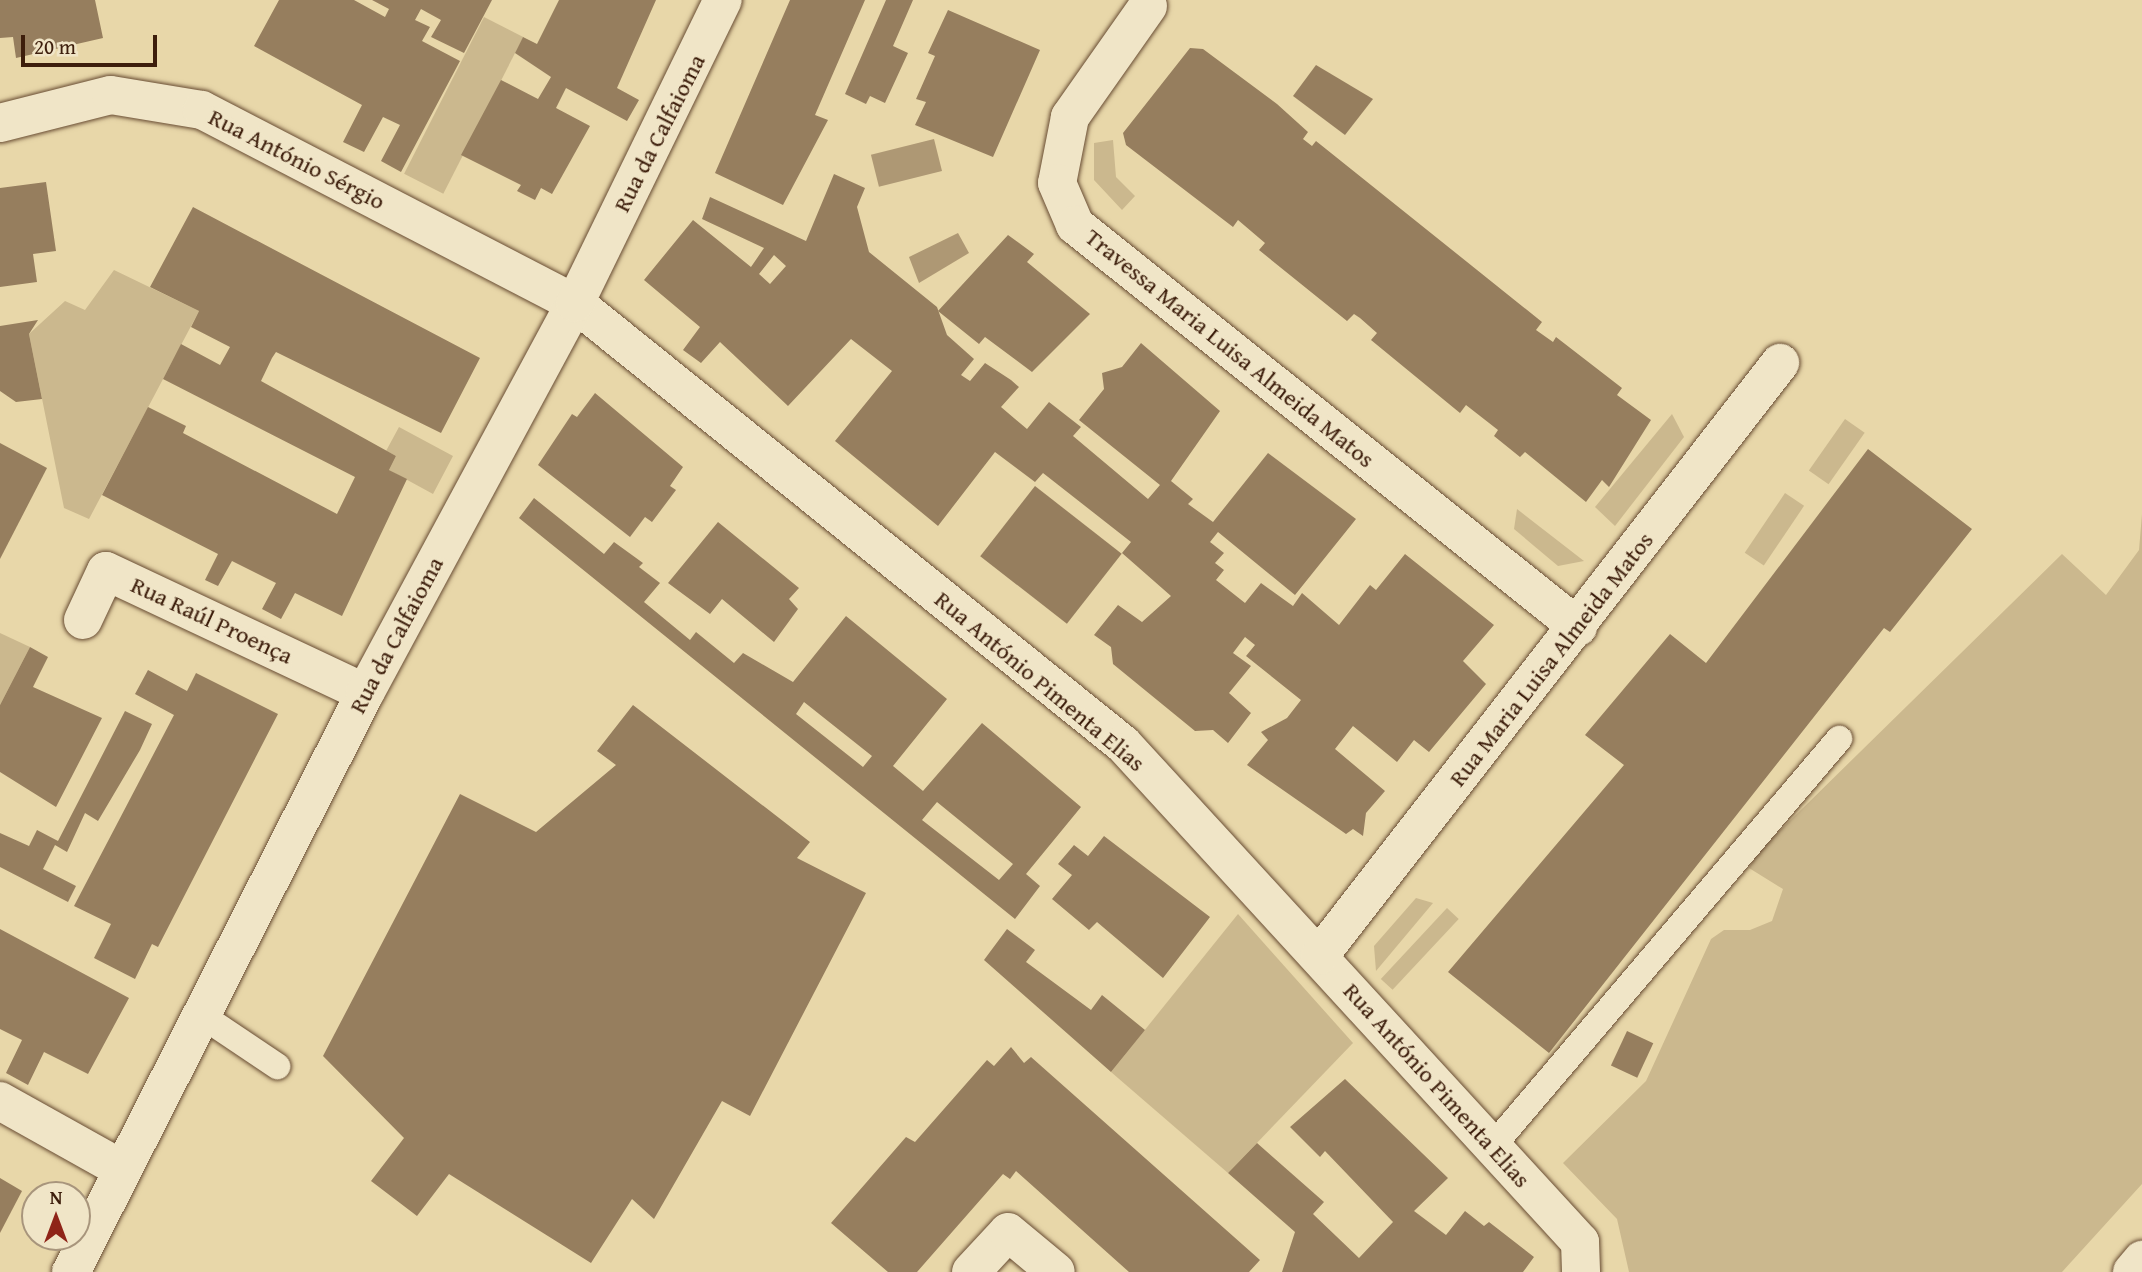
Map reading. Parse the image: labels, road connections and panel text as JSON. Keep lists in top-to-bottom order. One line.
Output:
{"streets":{"street":["Rua da Calfaioma","Rua António Sérgio","Travessa Maria Luisa Almeida Matos","Rua Raúl Proença","Rua Maria Luisa Almeida Matos","Rua António Pimenta Elias"]},"crossings":[["Rua da Calfaioma","Rua António Sérgio"],["Rua da Calfaioma","Rua Raúl Proença"],["Rua da Calfaioma","Rua António Pimenta Elias"],["Rua António Sérgio","Rua António Pimenta Elias"],["Travessa Maria Luisa Almeida Matos","Rua Maria Luisa Almeida Matos"],["Rua Maria Luisa Almeida Matos","Rua António Pimenta Elias"]],"scale_bar":"20 m","north":"top"}
